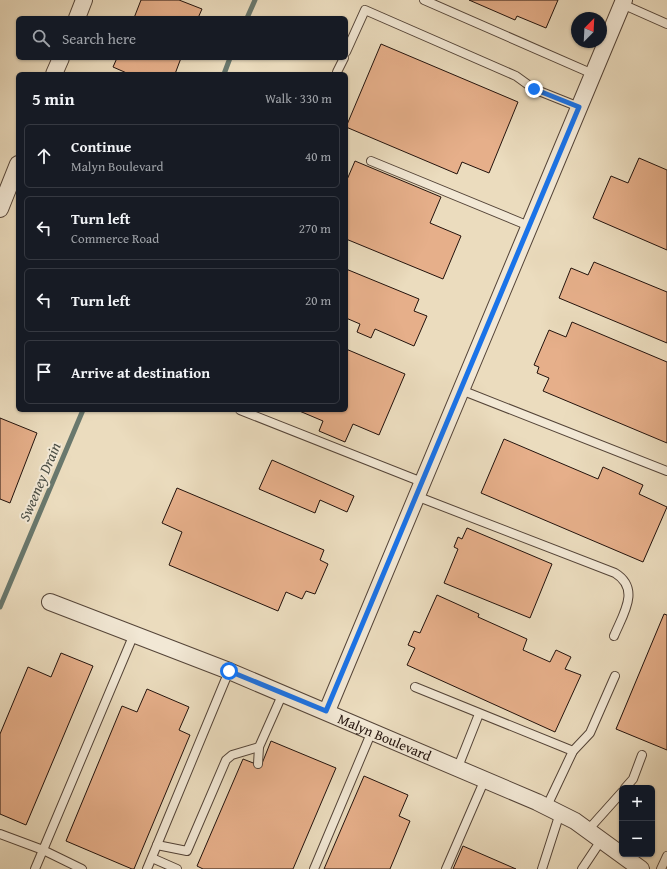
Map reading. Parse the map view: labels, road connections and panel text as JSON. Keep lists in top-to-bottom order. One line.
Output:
{"streets":{"street":["Malyn Boulevard"]},"water":["Sweeney Drain"],"north":"top right","page":{"search":"Search here","heading":["5 min","Walk · 330 m"],"list":[["Continue","Malyn Boulevard","40 m"],["Turn left","Commerce Road","270 m"],["Turn left","20 m"],"Arrive at destination"],"map_buttons":["+","−"]}}
